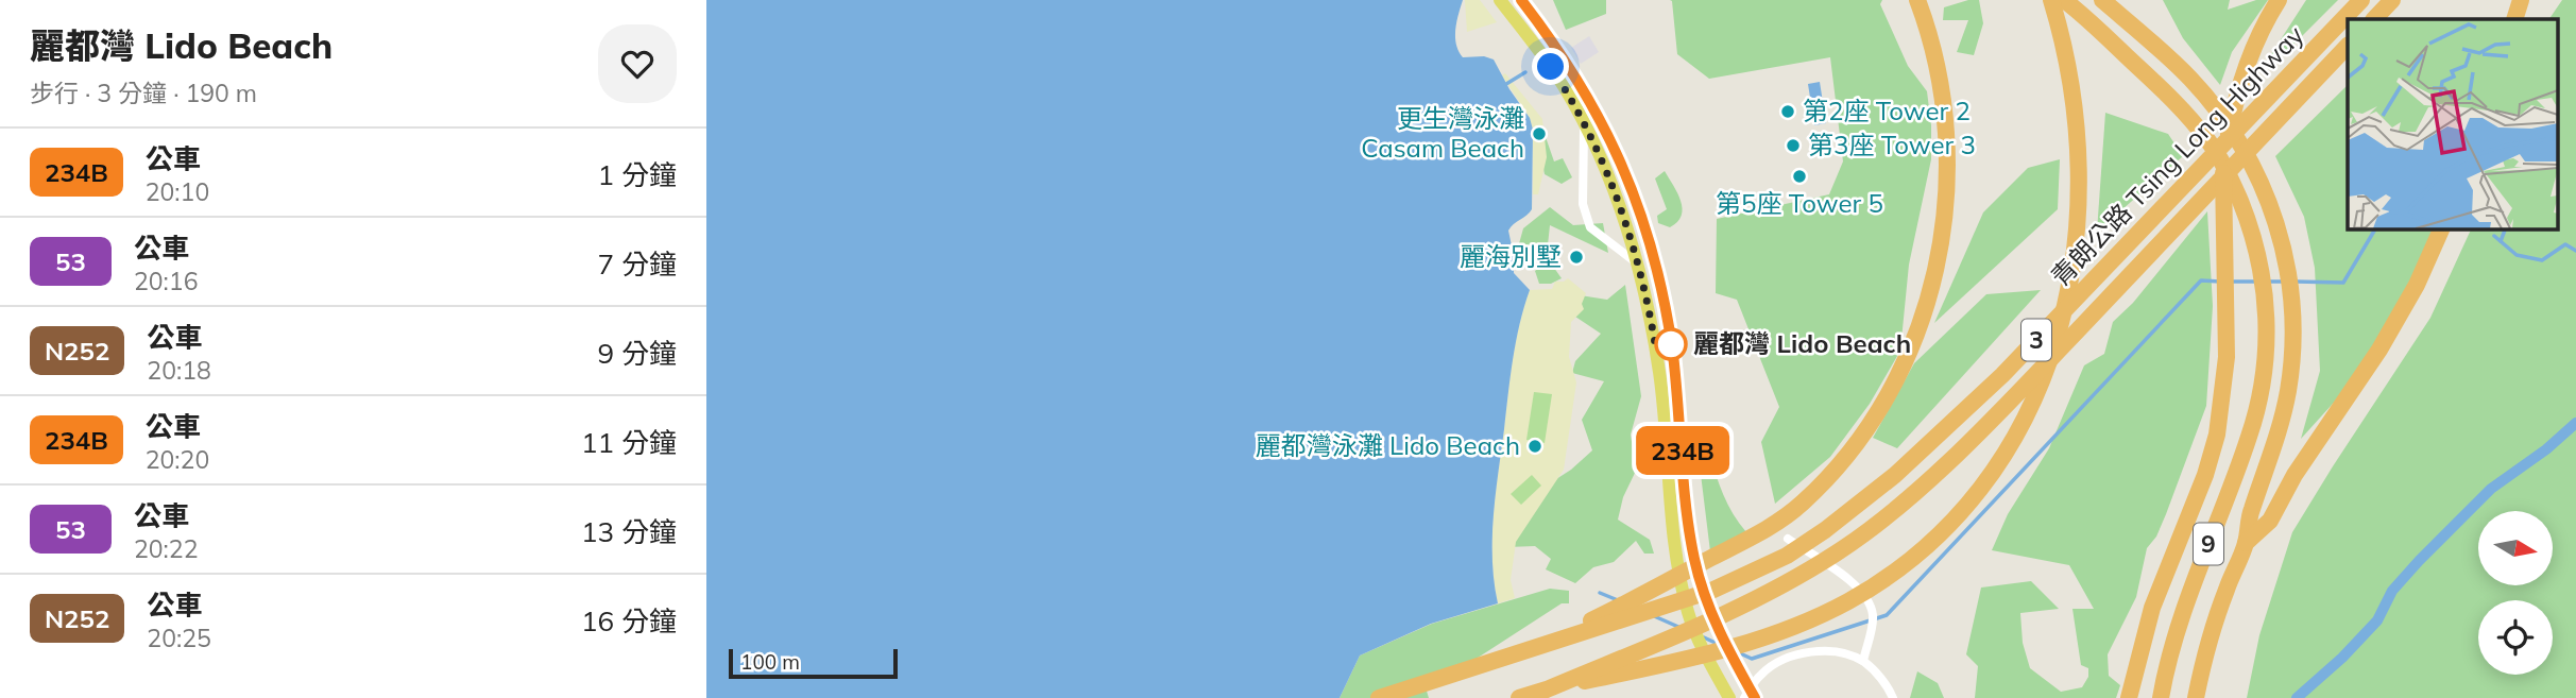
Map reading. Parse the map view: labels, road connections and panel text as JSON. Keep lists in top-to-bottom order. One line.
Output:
{"streets":{"highway":["青朗公路 Tsing Long Highway","3","9"]},"crossings":[["青朗公路 Tsing Long Highway","3"]],"places":["第2座 Tower 2","更生灣泳灘 Casam Beach","第3座 Tower 3","第5座 Tower 5","麗海別墅","麗都灣 Lido Beach","麗都灣泳灘 Lido Beach"],"lines":["bus line 234B"],"scale_bar":"100 m","north":"right","page":{"heading":["麗都灣 Lido Beach","步行 · 3 分鐘 · 190 m"],"on_map":"234B","list":[{"mark":"234B","name":"公車","note":"20:10","value":"1 分鐘"},{"mark":"53","name":"公車","note":"20:16","value":"7 分鐘"},{"mark":"N252","name":"公車","note":"20:18","value":"9 分鐘"},{"mark":"234B","name":"公車","note":"20:20","value":"11 分鐘"},{"mark":"53","name":"公車","note":"20:22","value":"13 分鐘"},{"mark":"N252","name":"公車","note":"20:25","value":"16 分鐘"}],"scale":"100 m"}}
